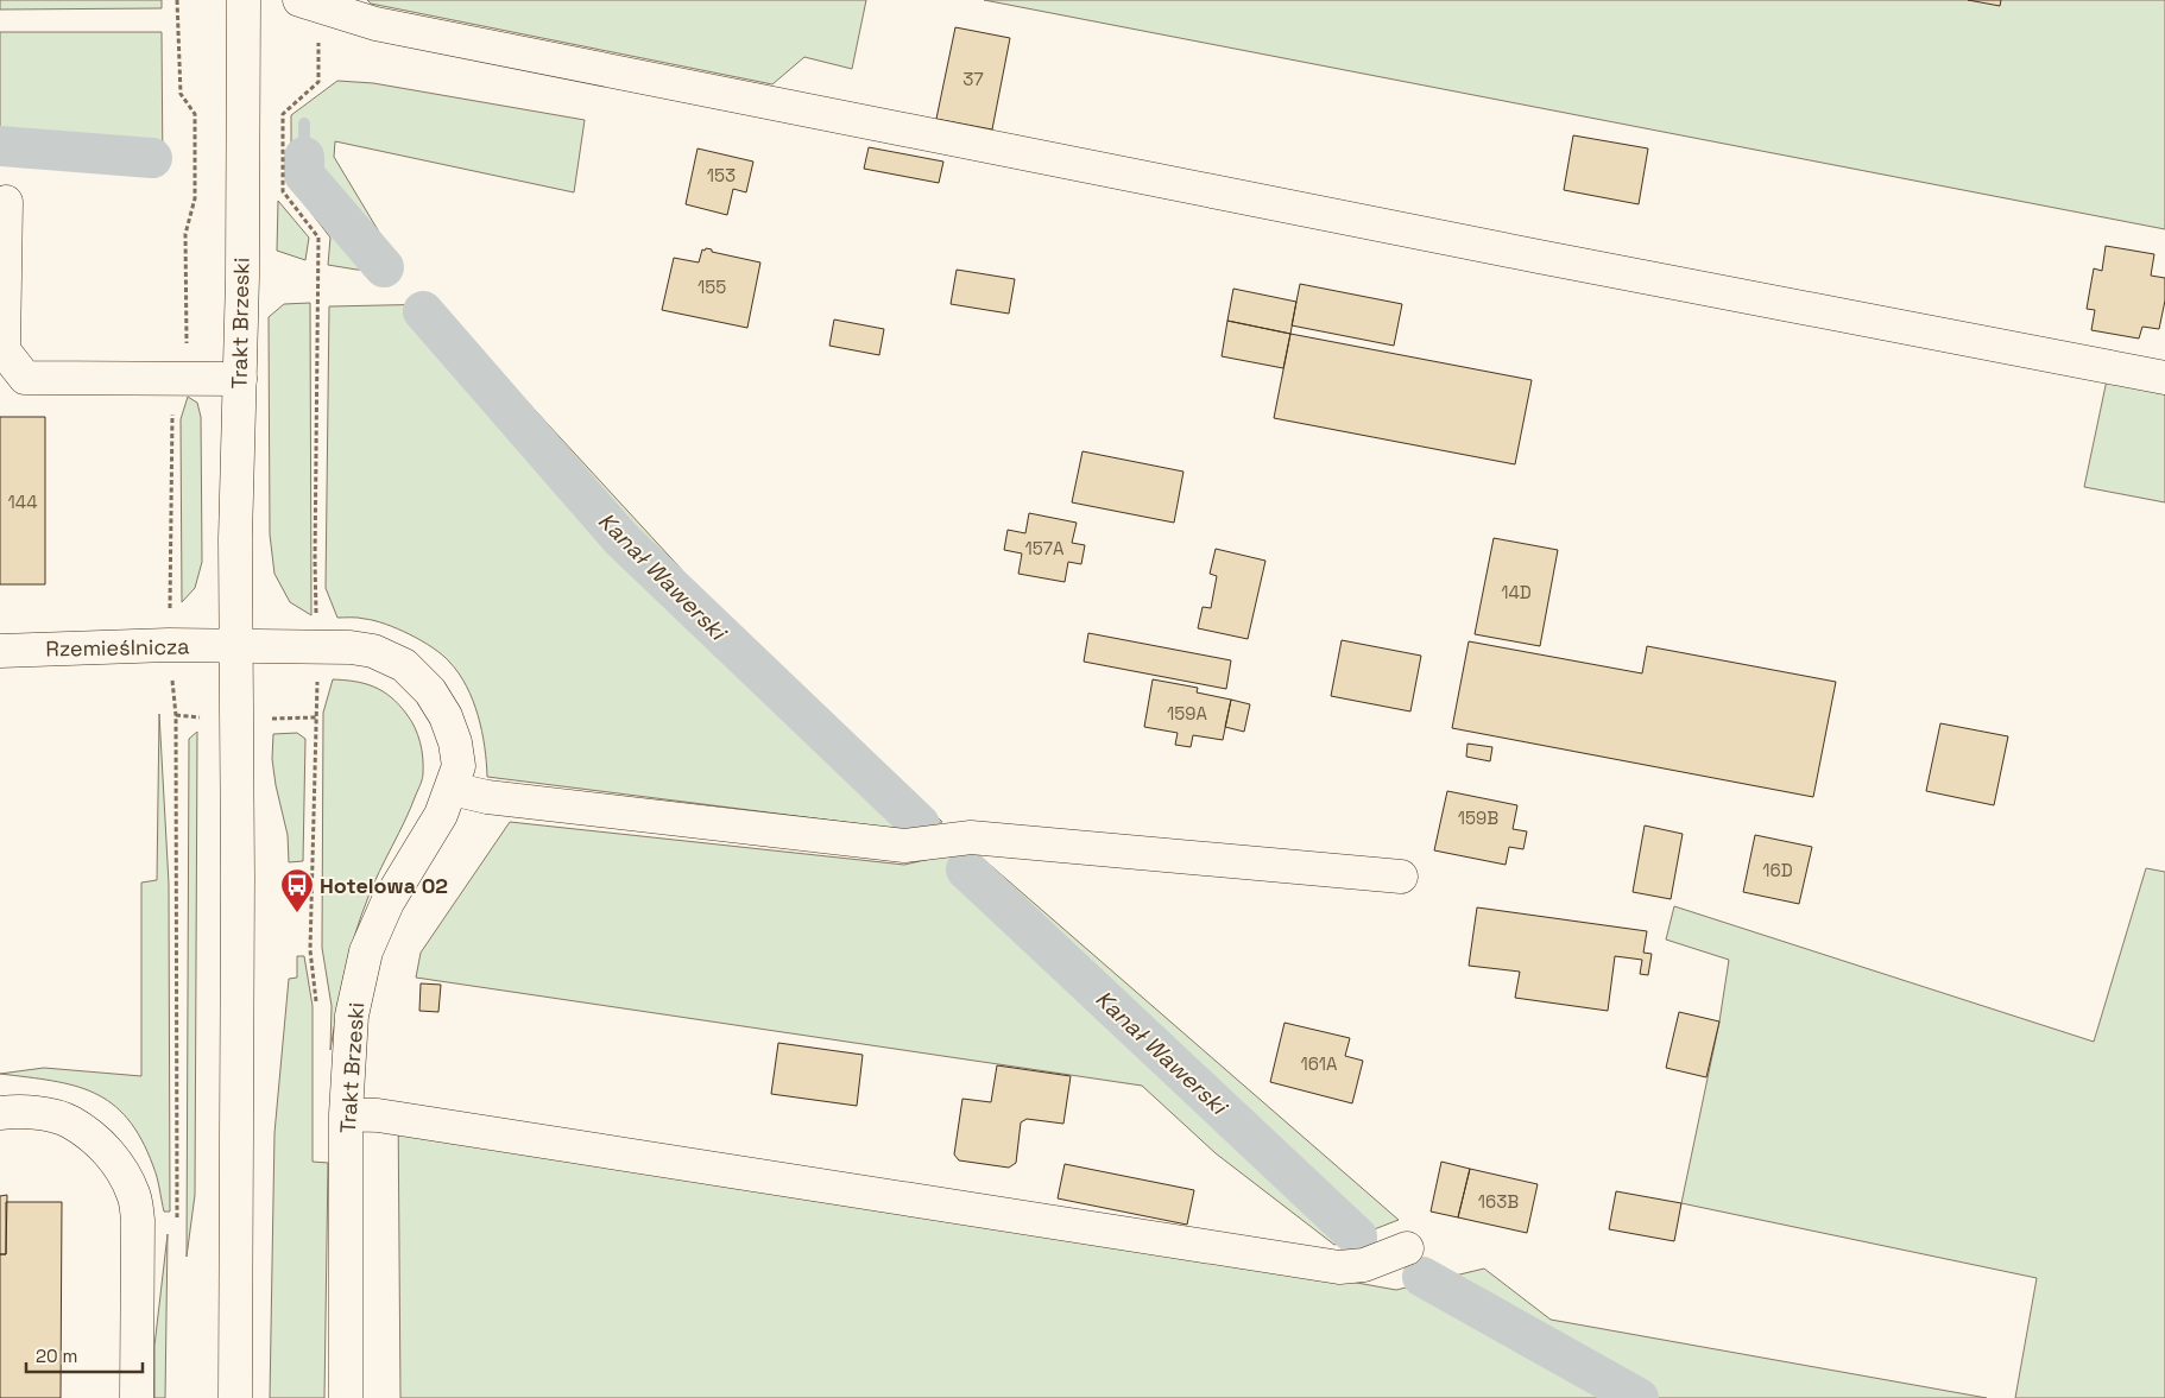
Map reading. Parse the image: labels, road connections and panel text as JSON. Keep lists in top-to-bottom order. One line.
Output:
{"streets":{"street":["Trakt Brzeski","Rzemieślnicza"]},"crossings":[["Trakt Brzeski","Rzemieślnicza"]],"water":["Kanał Wawerski"],"places":{"bus stop":["Hotelowa 02"]},"house_numbers":["37","153","155","144","157A","14D","159A","159B","16D","161A","163B"],"scale_bar":"20 m"}
